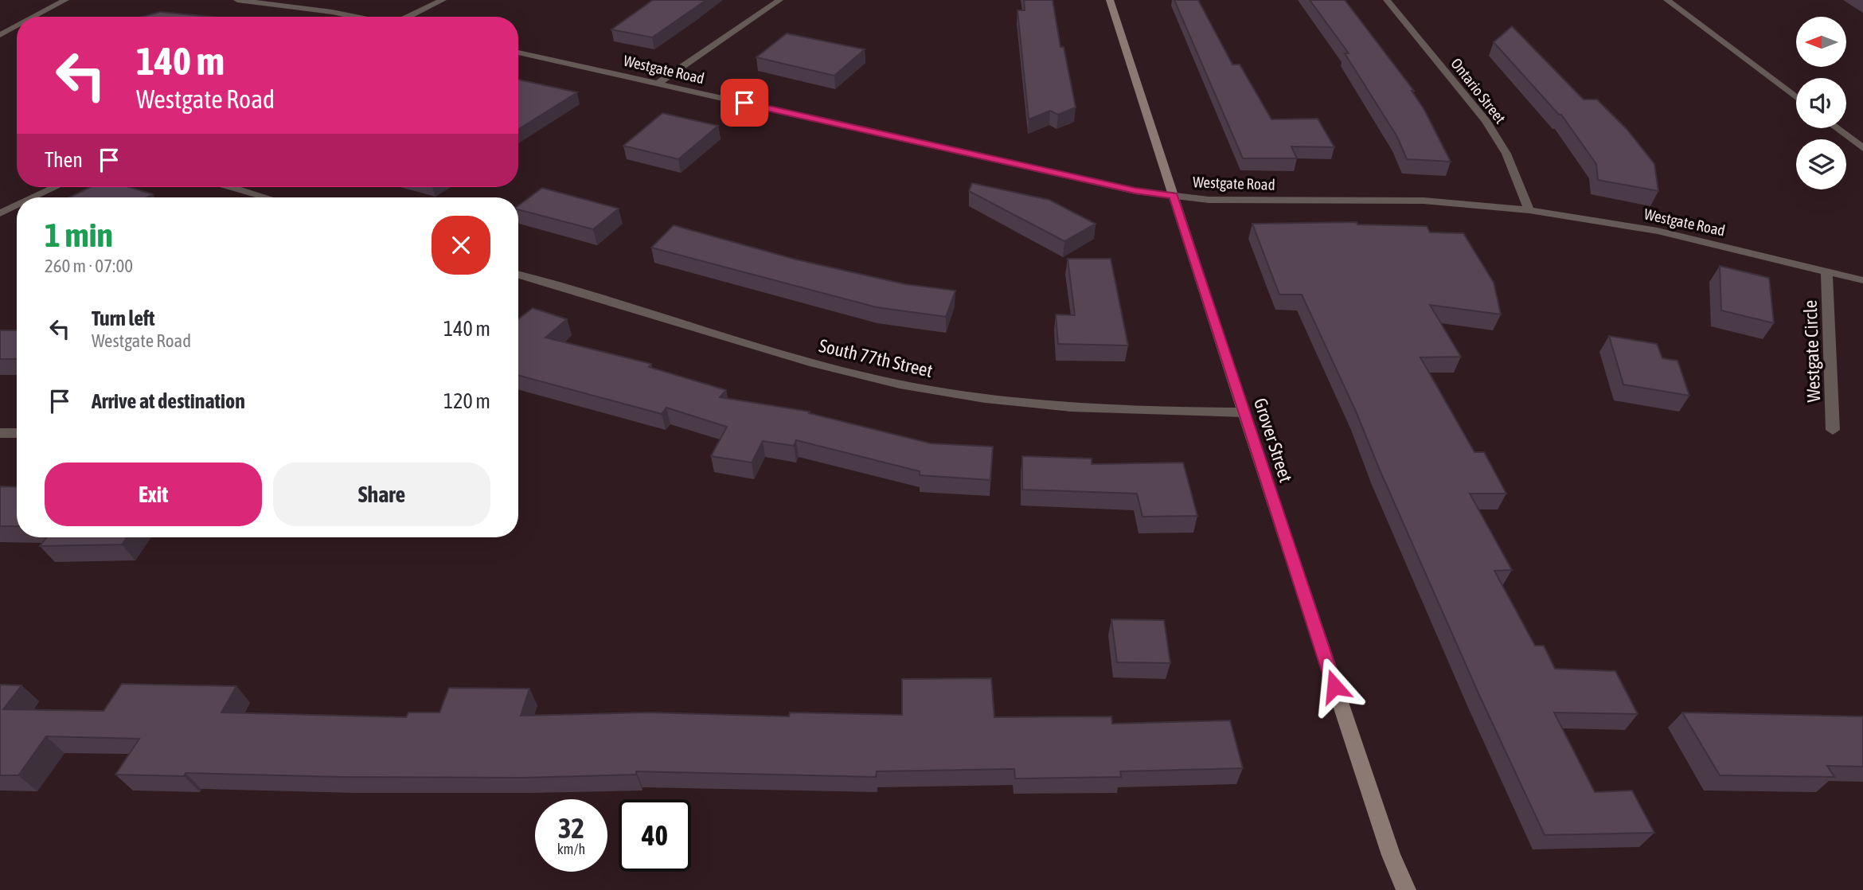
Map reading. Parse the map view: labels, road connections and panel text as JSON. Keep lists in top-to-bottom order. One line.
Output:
{"streets":{"street":["Westgate Road","Ontario Street","Westgate Circle","South 77th Street","Grover Street"]},"crossings":[["Westgate Road","Ontario Street"],["Westgate Road","Westgate Circle"],["Westgate Road","Grover Street"],["South 77th Street","Grover Street"]],"north":"left","page":{"turn":["140 m","Westgate Road"],"then":"Then","heading":["1 min","260 m · 07:00"],"list":[{"name":"Turn left","note":"Westgate Road","value":"140 m"},{"name":"Arrive at destination","value":"120 m"}],"buttons":["Exit","Share"],"speed":"32 km/h","limit":"40"}}
